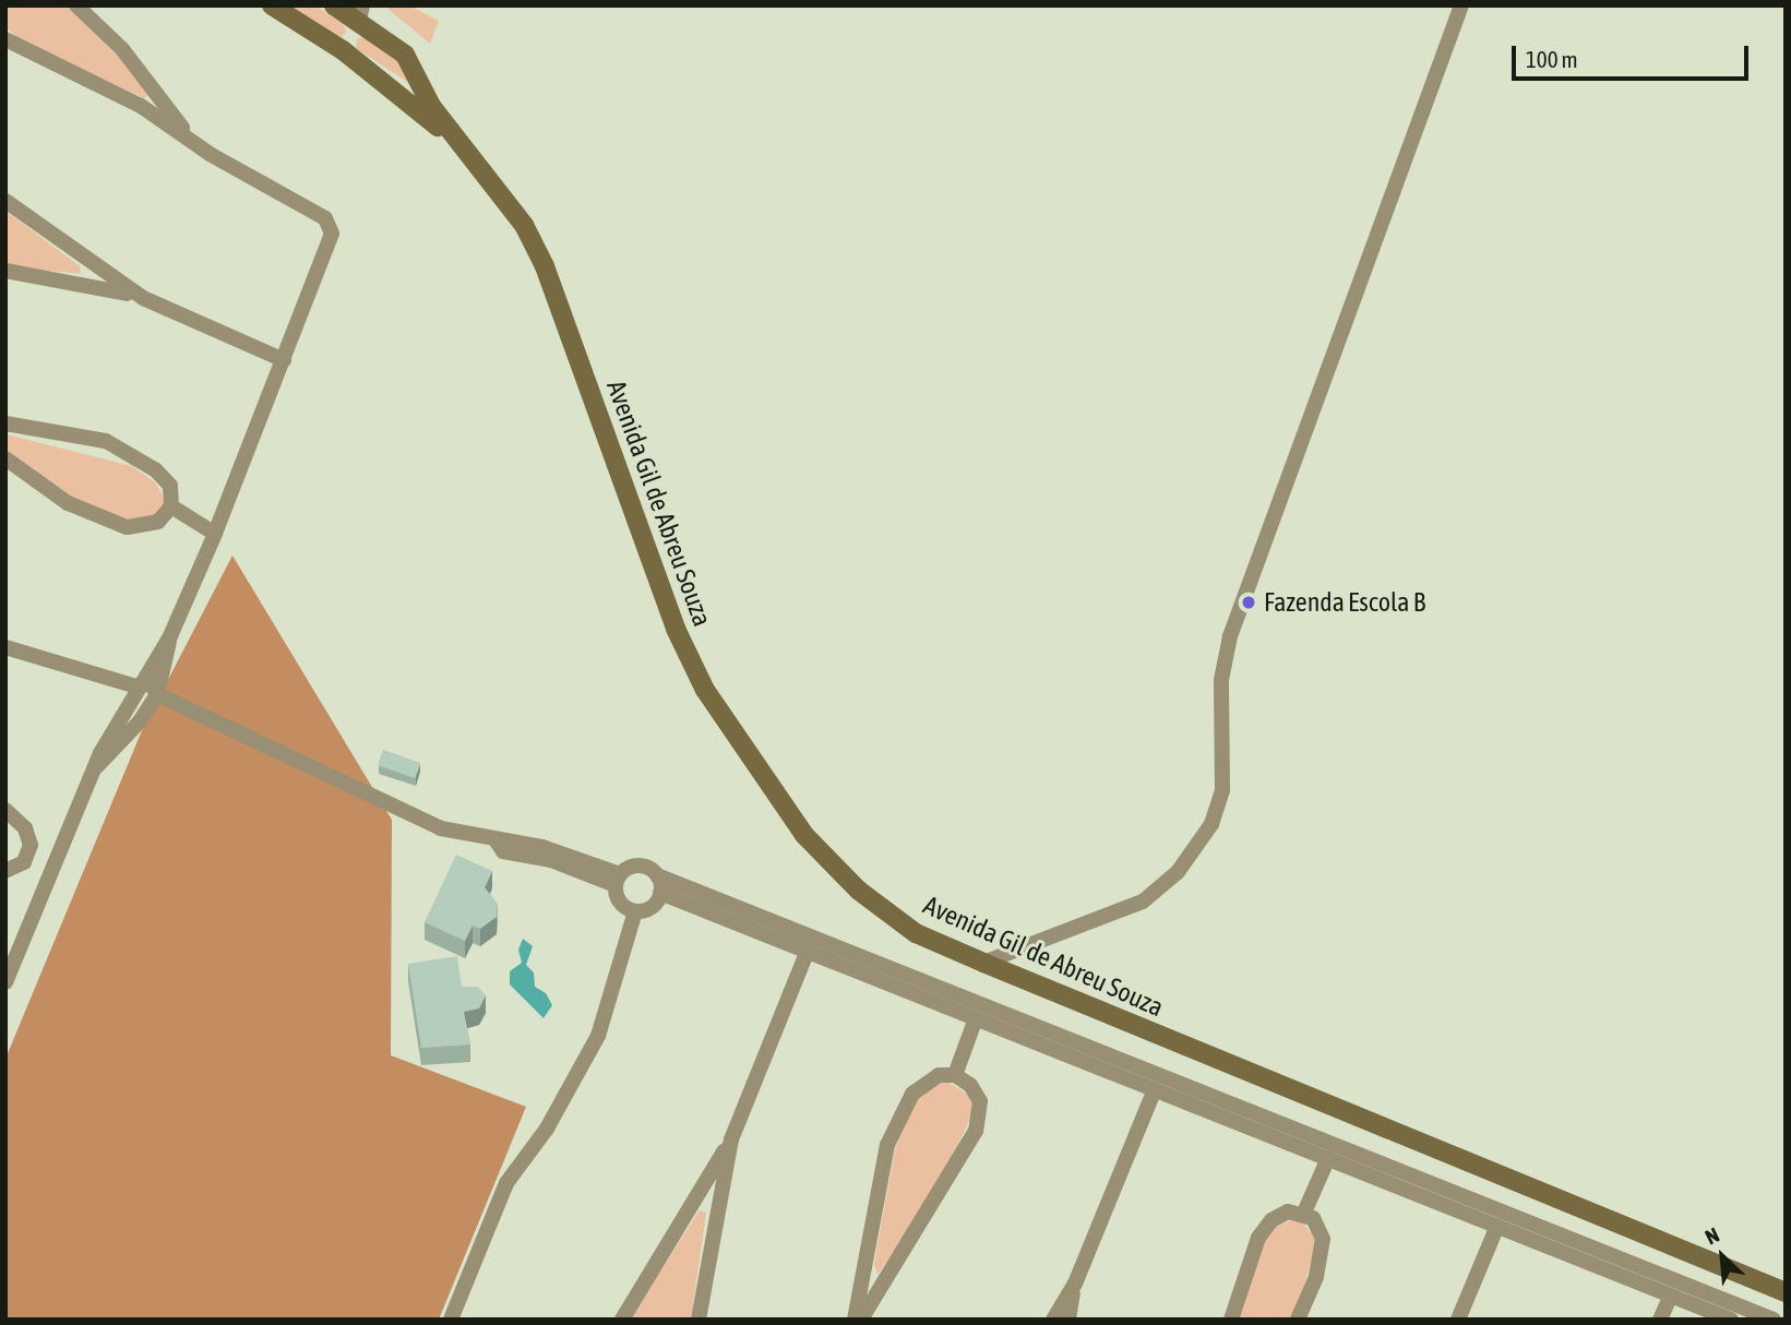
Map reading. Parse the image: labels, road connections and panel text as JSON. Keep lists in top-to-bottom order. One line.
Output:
{"streets":{"street":["Avenida Gil de Abreu Souza"]},"places":["Fazenda Escola B"],"scale_bar":"100 m","north":"top left"}
